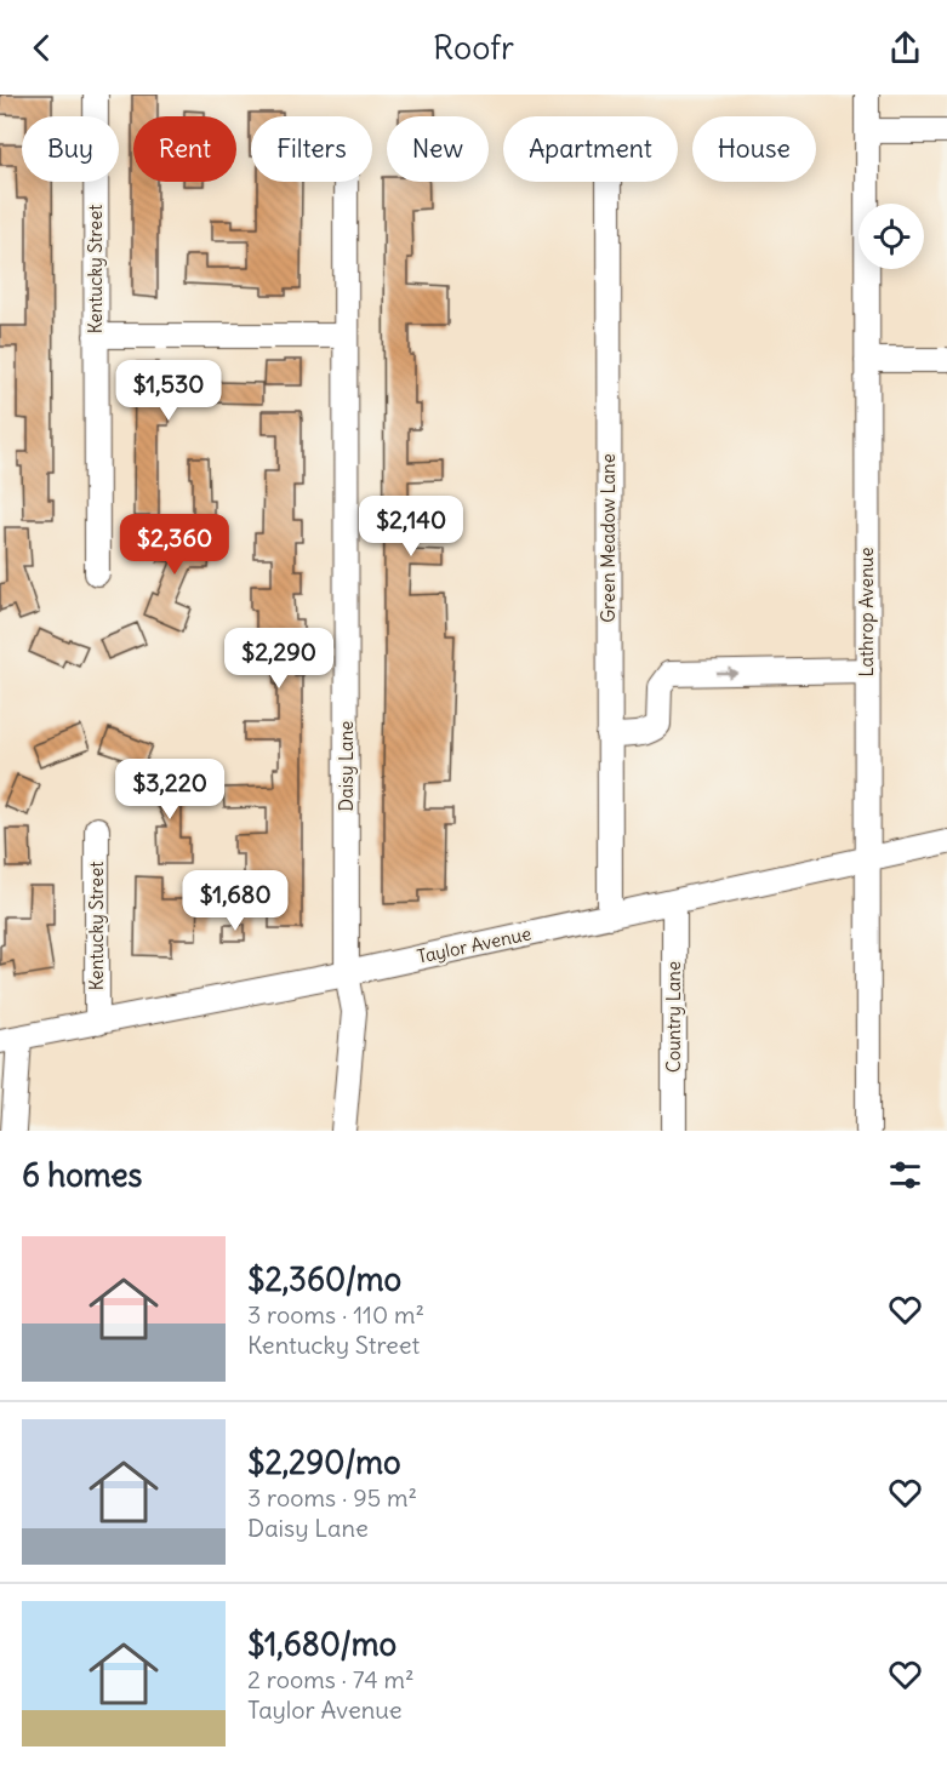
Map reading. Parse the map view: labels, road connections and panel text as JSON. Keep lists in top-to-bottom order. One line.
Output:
{"streets":{"street":["Kentucky Street","Green Meadow Lane","Lathrop Avenue","Daisy Lane","Taylor Avenue","Country Lane"]},"crossings":[["Kentucky Street","Taylor Avenue"],["Green Meadow Lane","Taylor Avenue"],["Lathrop Avenue","Taylor Avenue"],["Daisy Lane","Taylor Avenue"],["Taylor Avenue","Country Lane"]],"page":{"header":"Roofr","chip":["Buy","Rent","Filters","New","Apartment","House"],"price":["$1,530","$2,140","$2,360","$2,290","$3,220","$1,680"],"heading":"6 homes","list":[{"name":"$2,360/mo","note":"3 rooms · 110 m² · Kentucky Street"},{"name":"$2,290/mo","note":"3 rooms · 95 m² · Daisy Lane"},{"name":"$1,680/mo","note":"2 rooms · 74 m² · Taylor Avenue"}]}}
